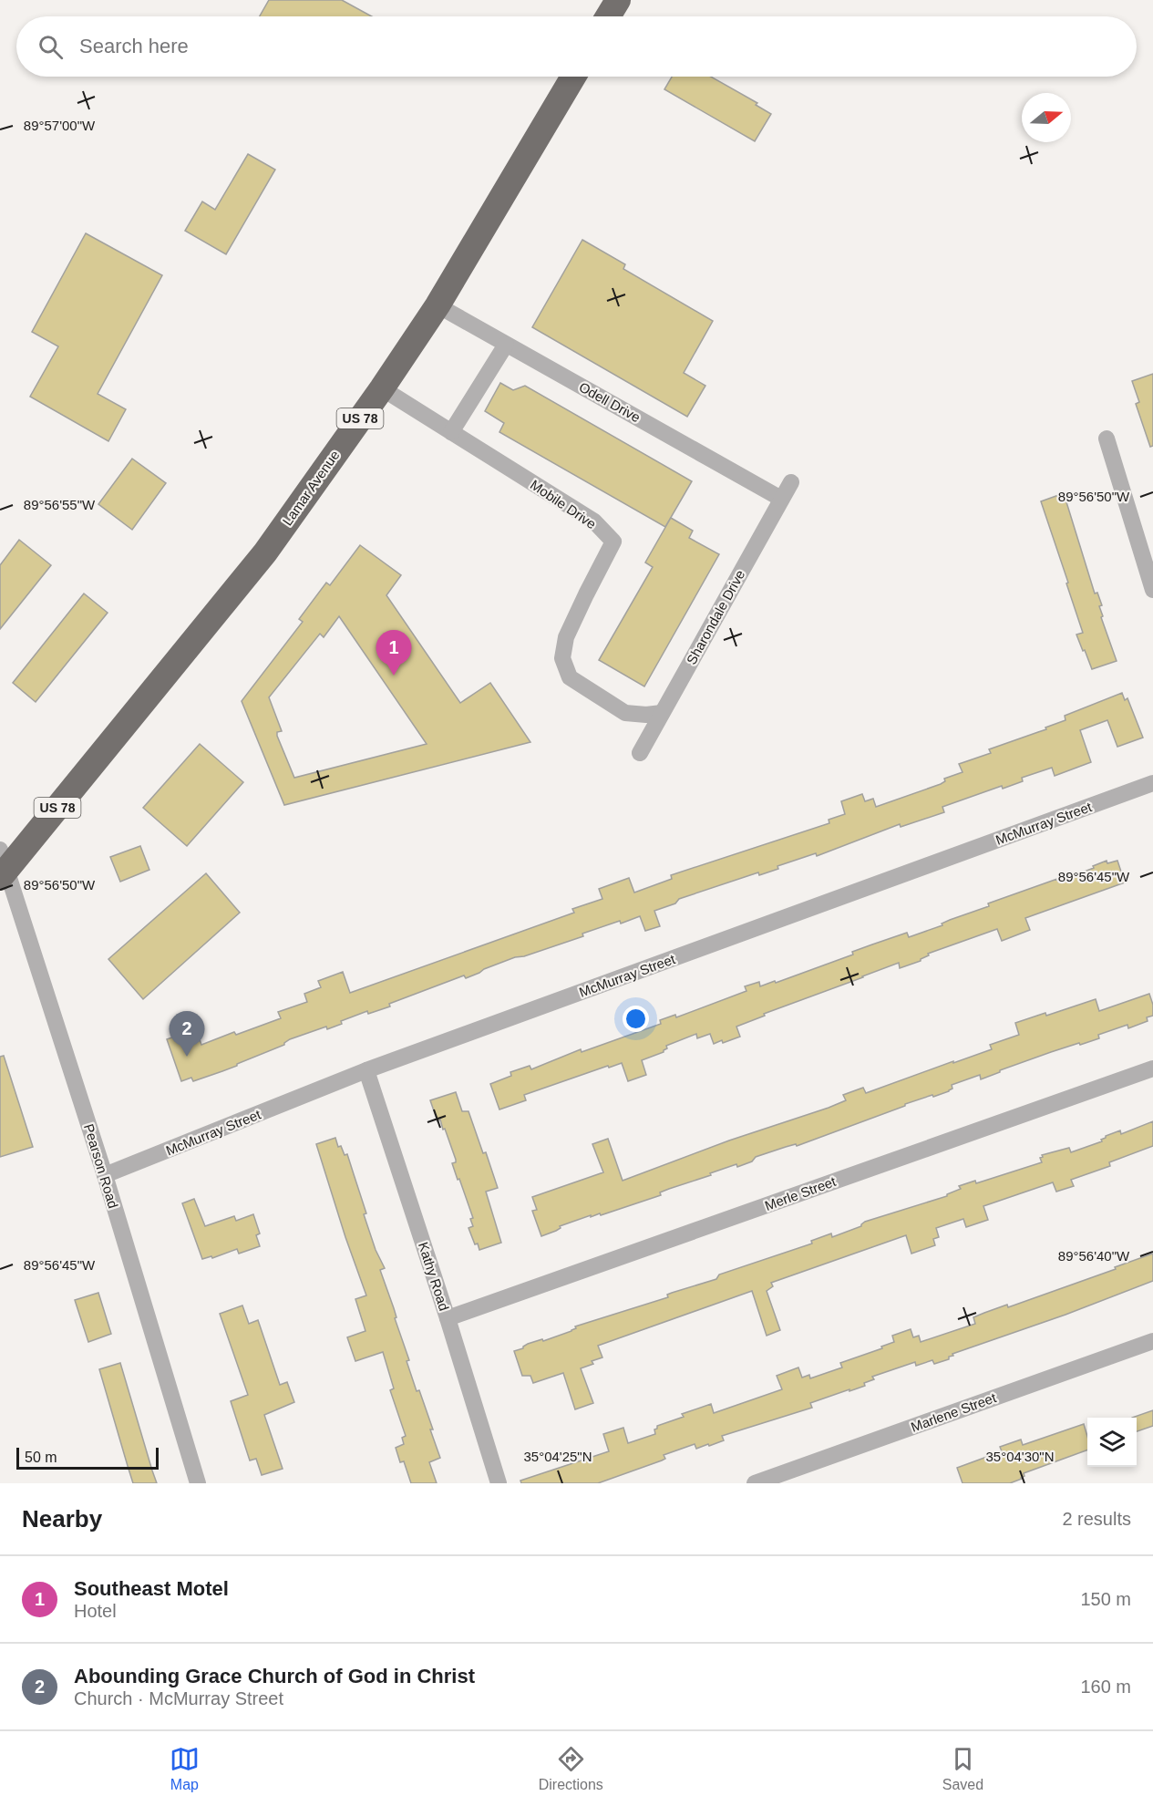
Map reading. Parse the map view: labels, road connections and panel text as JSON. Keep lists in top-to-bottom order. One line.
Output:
{"streets":{"highway":["US 78","Lamar Avenue"],"street":["Odell Drive","Mobile Drive","Sharondale Drive","McMurray Street","Pearson Road","Merle Street","Kathy Road","Marlene Street"]},"crossings":[["Odell Drive","Lamar Avenue"],["Odell Drive","Sharondale Drive"],["Lamar Avenue","Mobile Drive"],["Lamar Avenue","Pearson Road"],["Mobile Drive","Sharondale Drive"],["McMurray Street","Pearson Road"],["McMurray Street","Kathy Road"],["Merle Street","Kathy Road"]],"scale_bar":"50 m","north":"right","page":{"search":"Search here","pins":["1","2"],"scale":"50 m","heading":["Nearby","2 results"],"list":[{"mark":"1","name":"Southeast Motel","note":"Hotel","value":"150 m"},{"mark":"2","name":"Abounding Grace Church of God in Christ","note":"Church · McMurray Street","value":"160 m"}],"nav":["Map","Directions","Saved"]},"coordinates":["89°57'00\"W","89°56'50\"W","89°56'55\"W","89°56'45\"W","89°56'40\"W","35°04'25\"N","35°04'30\"N"]}
